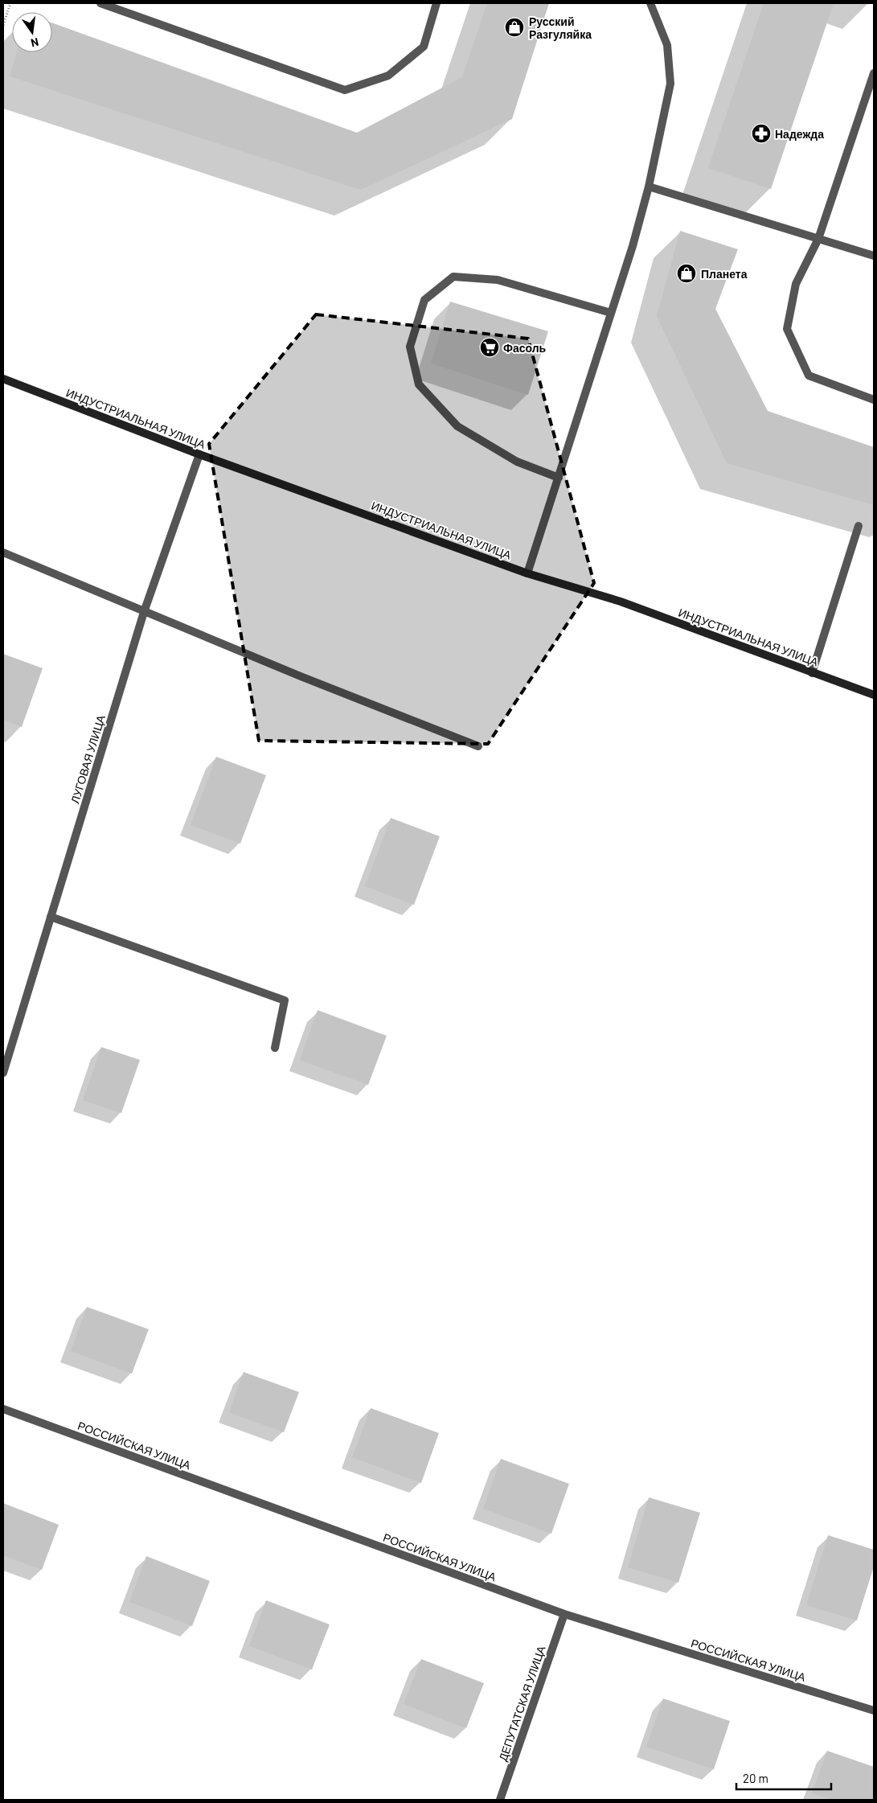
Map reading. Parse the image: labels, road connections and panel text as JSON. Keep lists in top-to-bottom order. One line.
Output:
{"streets":{"street":["ИНДУСТРИАЛЬНАЯ УЛИЦА","ЛУГОВАЯ УЛИЦА","РОССИЙСКАЯ УЛИЦА","ДЕПУТАТСКАЯ УЛИЦА"]},"crossings":[["ИНДУСТРИАЛЬНАЯ УЛИЦА","ЛУГОВАЯ УЛИЦА"],["РОССИЙСКАЯ УЛИЦА","ДЕПУТАТСКАЯ УЛИЦА"]],"places":{"shop":["Русский Разгуляйка","Планета"],"pharmacy":["Надежда"],"supermarket":["Фасоль"]},"scale_bar":"20 m","north":"bottom"}
